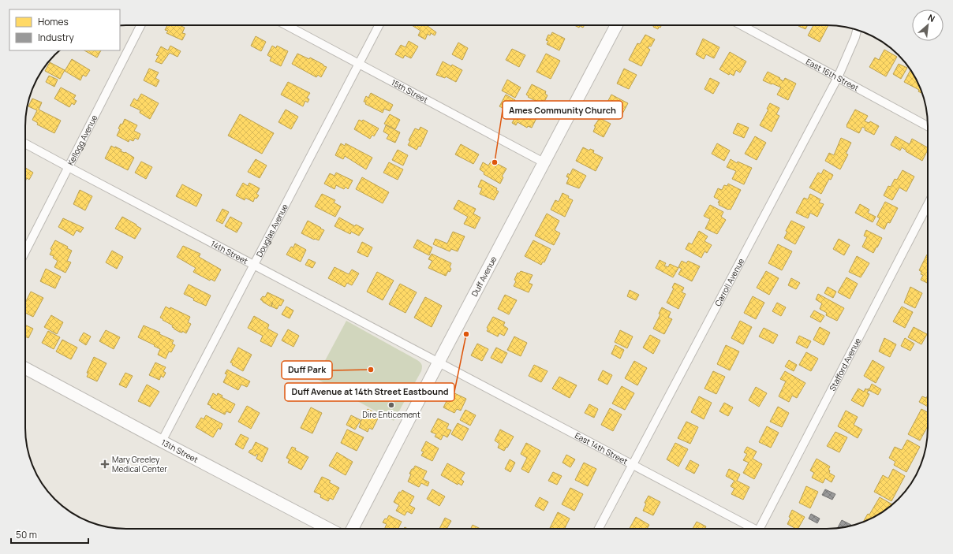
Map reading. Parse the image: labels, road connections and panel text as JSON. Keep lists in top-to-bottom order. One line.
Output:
{"streets":{"main road":["Duff Avenue","13th Street"],"street":["East 16th Street","15th Street","Kellogg Avenue","Douglas Avenue","14th Street","Carroll Avenue","Stafford Avenue","East 14th Street"]},"crossings":[["East 16th Street","Carroll Avenue"],["15th Street","Douglas Avenue"],["15th Street","Duff Avenue"],["Kellogg Avenue","14th Street"],["Douglas Avenue","14th Street"],["Douglas Avenue","13th Street"],["14th Street","Duff Avenue"],["14th Street","East 14th Street"],["Duff Avenue","East 14th Street"],["Carroll Avenue","East 14th Street"]],"places":{"other":["Ames Community Church","Duff Avenue at 14th Street Eastbound","Duff Park","Dire Enticement"],"health":["Mary Greeley Medical Center"]},"legend":["Homes","Industry"],"scale_bar":"50 m","north":"top right"}
